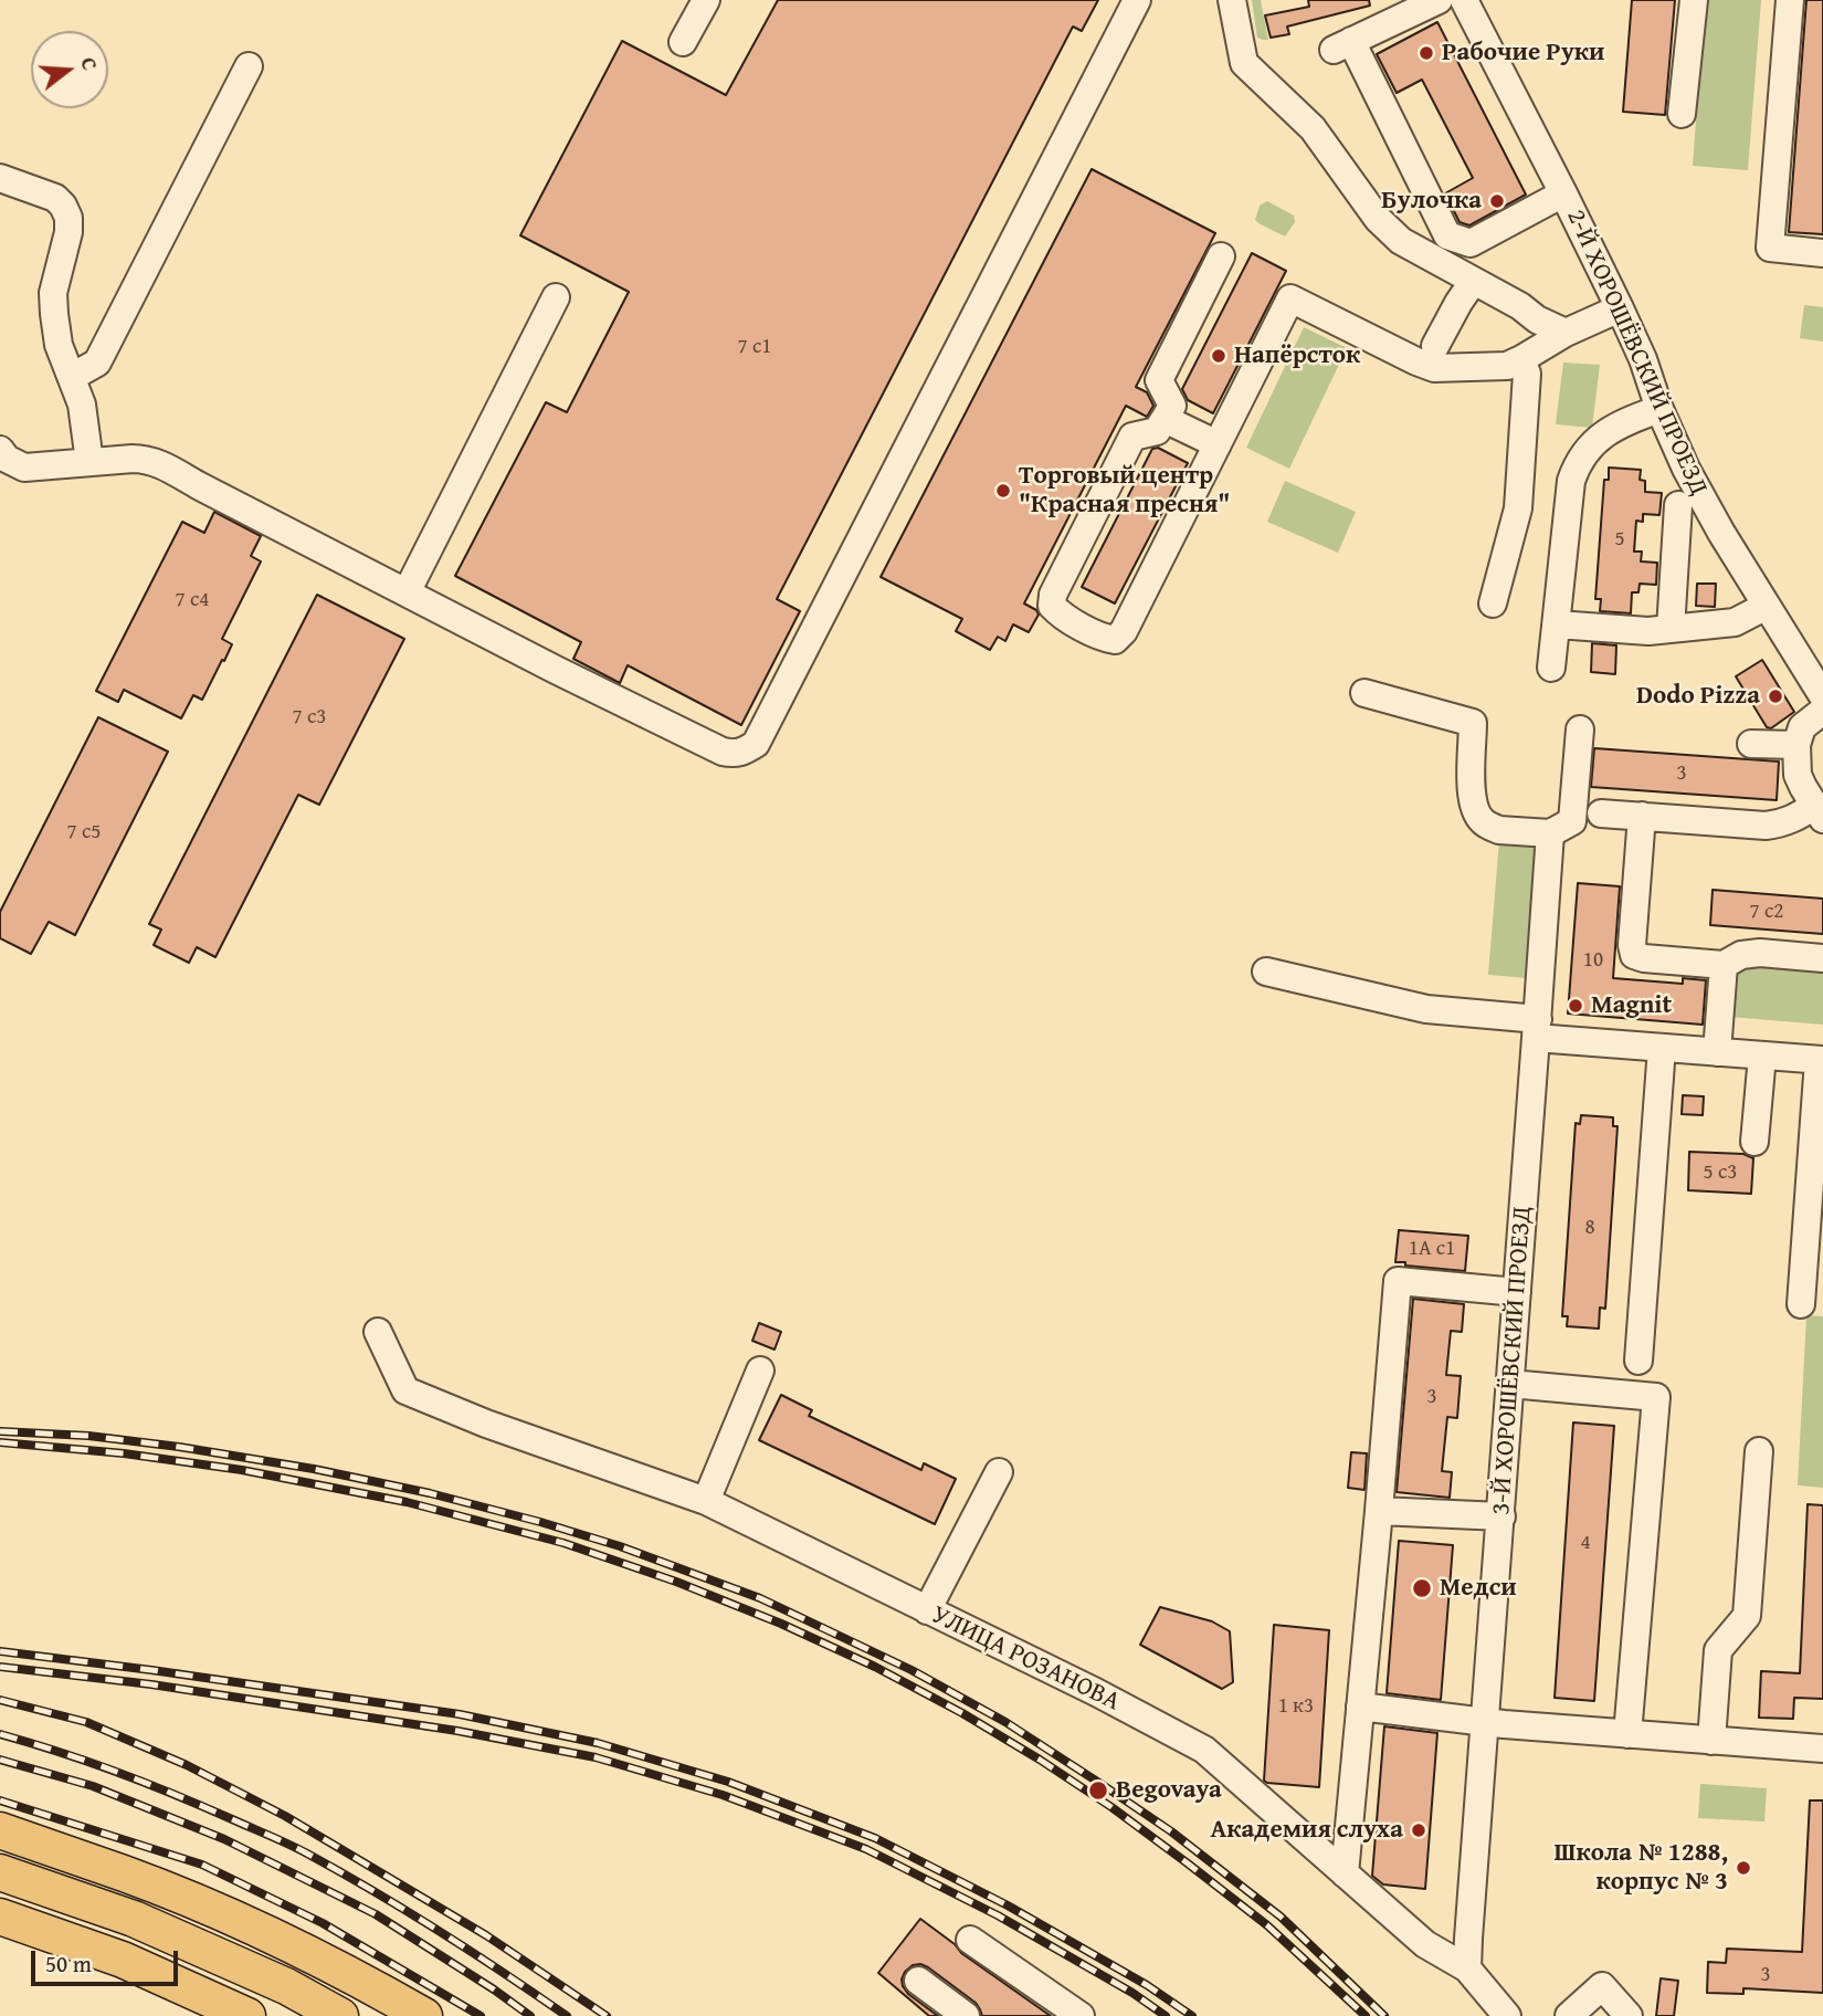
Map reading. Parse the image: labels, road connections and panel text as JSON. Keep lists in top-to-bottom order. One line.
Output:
{"streets":{"street":["2-Й ХОРОШЁВСКИЙ ПРОЕЗД","3-Й ХОРОШЁВСКИЙ ПРОЕЗД","УЛИЦА РОЗАНОВА"]},"crossings":[["3-Й ХОРОШЁВСКИЙ ПРОЕЗД","УЛИЦА РОЗАНОВА"]],"places":["Рабочие Руки","Булочка","Напёрсток","Торговый центр \"Красная пресня\"","Dodo Pizza","Magnit","Медси","Begovaya","Академия слуха","Школа № 1288, корпус № 3"],"house_numbers":["7 с1","5","7 с4","7 с3","3","7 с5","7 с2","10","5 с3","8","1А с1","3","4","1 к3","3"],"scale_bar":"50 m","north":"right"}
